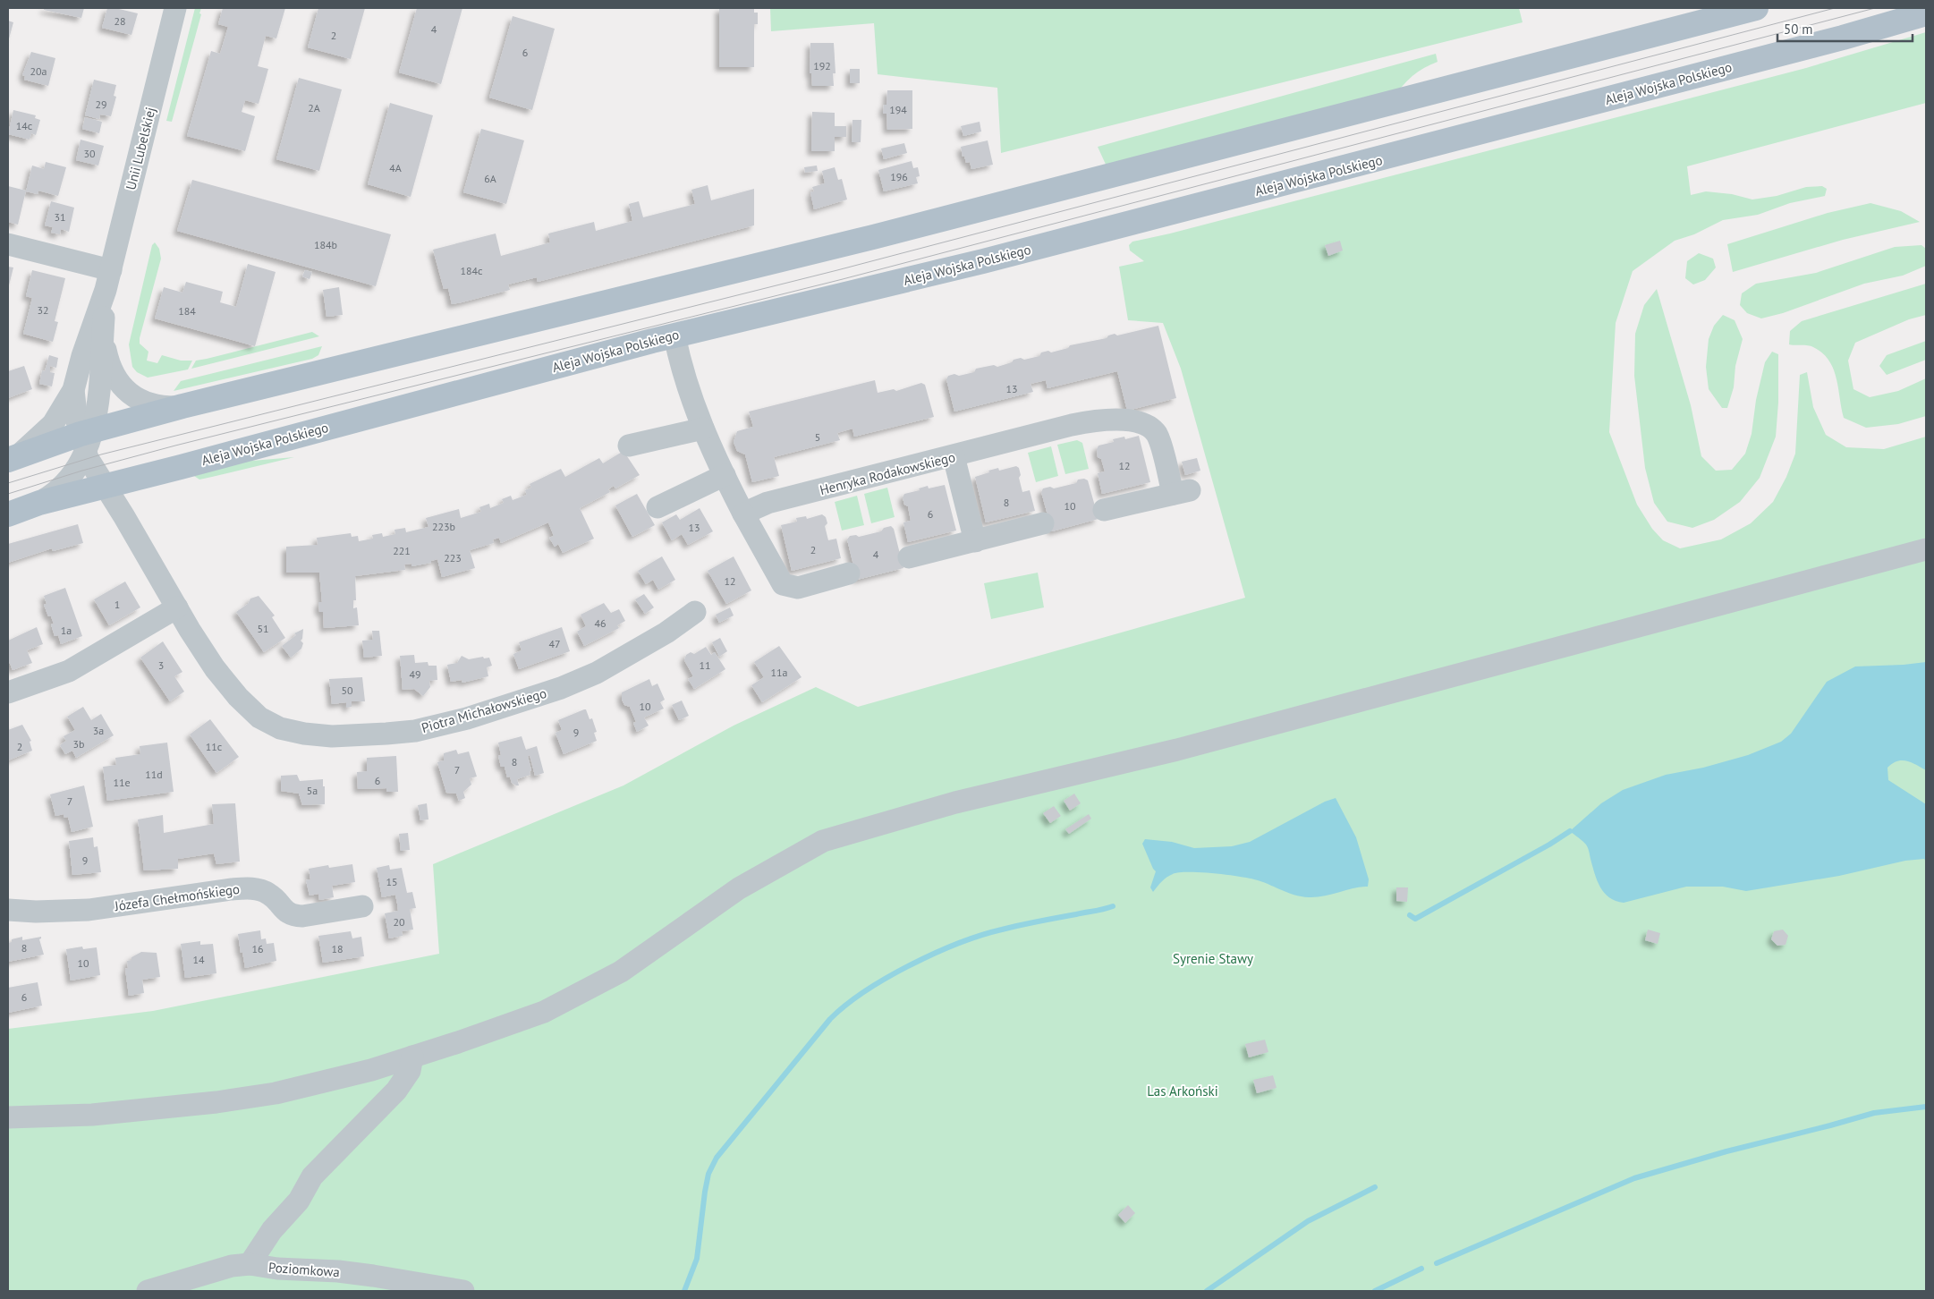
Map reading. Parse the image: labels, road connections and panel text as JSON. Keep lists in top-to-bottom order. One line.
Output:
{"streets":{"main road":["Aleja Wojska Polskiego"],"street":["Unii Lubelskiej","Henryka Rodakowskiego","Piotra Michałowskiego","Józefa Chełmońskiego","Poziomkowa"]},"crossings":[["Aleja Wojska Polskiego","Piotra Michałowskiego"]],"parks":["Syrenie Stawy","Las Arkoński"],"house_numbers":["28","4","2","6","192","20a","29","2A","194","14c","30","4A","196","6A","31","184b","184c","32","184","13","5","12","8","10","6","223b","13","2","221","4","223","12","1","46","51","1a","47","3","11","11a","49","50","10","3a","9","3b","2","11c","8","7","11d","6","11e","5a","7","9","15","20","8","16","18","14","10","6"],"scale_bar":"50 m"}
